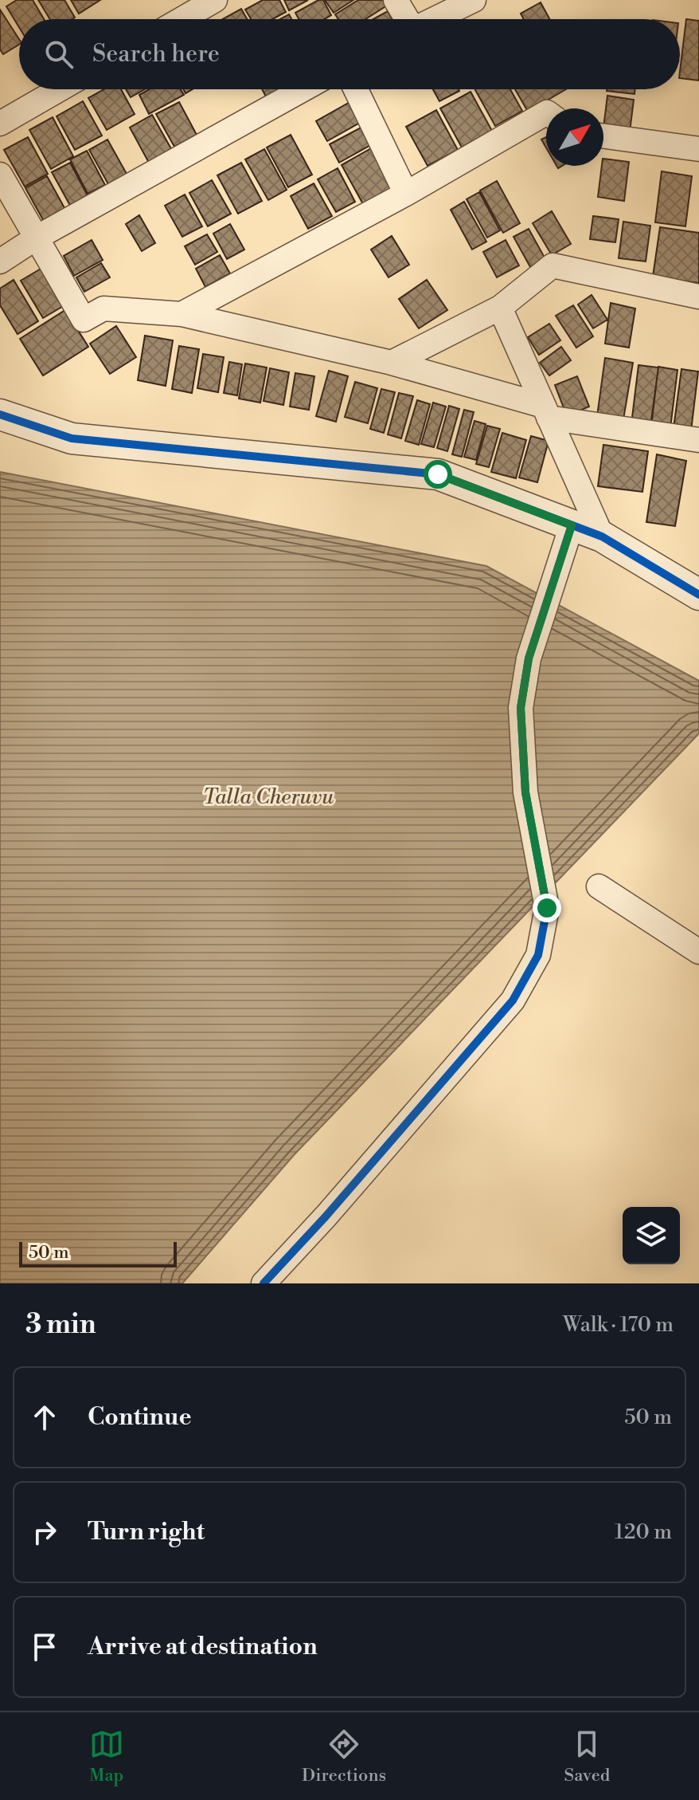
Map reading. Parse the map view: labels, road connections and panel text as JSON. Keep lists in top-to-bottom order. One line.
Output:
{"water":["Talla Cheruvu"],"scale_bar":"50 m","north":"top right","page":{"search":"Search here","scale":"50 m","heading":["3 min","Walk · 170 m"],"list":[["Continue","50 m"],["Turn right","120 m"],"Arrive at destination"],"nav":["Map","Directions","Saved"]}}
